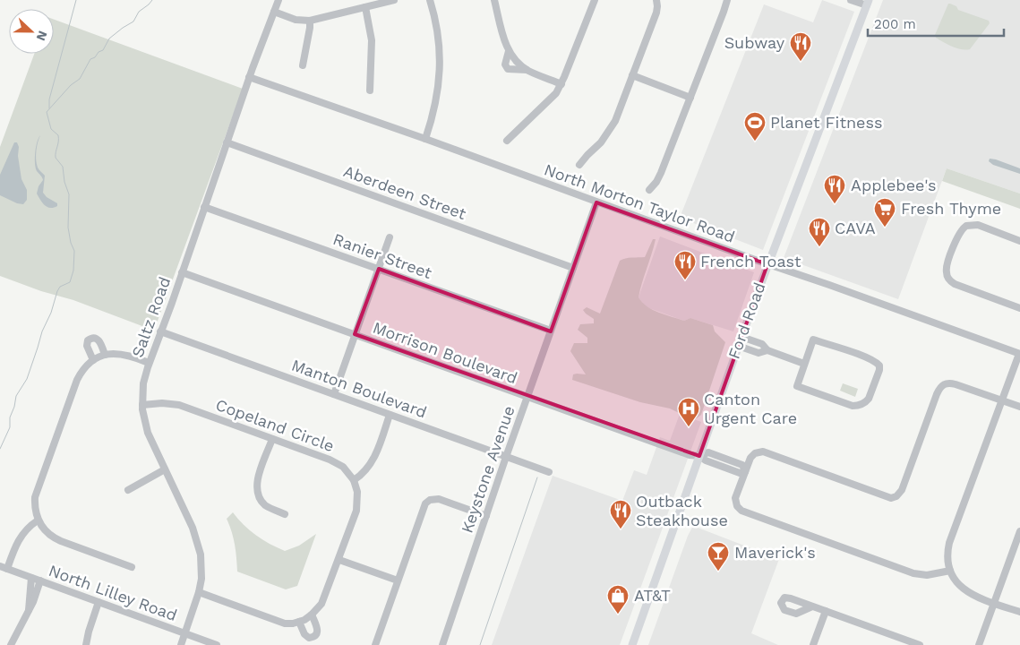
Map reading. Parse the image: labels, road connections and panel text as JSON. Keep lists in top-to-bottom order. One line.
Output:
{"streets":{"main road":["Ford Road"],"street":["Aberdeen Street","North Morton Taylor Road","Ranier Street","Saltz Road","Morrison Boulevard","Manton Boulevard","Copeland Circle","Keystone Avenue","North Lilley Road"]},"crossings":[["Aberdeen Street","Saltz Road"],["Aberdeen Street","Keystone Avenue"],["North Morton Taylor Road","Saltz Road"],["North Morton Taylor Road","Ford Road"],["North Morton Taylor Road","Keystone Avenue"],["Ranier Street","Saltz Road"],["Ranier Street","Keystone Avenue"],["Saltz Road","Morrison Boulevard"],["Saltz Road","Manton Boulevard"],["Saltz Road","Copeland Circle"],["Saltz Road","North Lilley Road"],["Ford Road","Morrison Boulevard"],["Morrison Boulevard","Keystone Avenue"],["Manton Boulevard","Keystone Avenue"]],"places":{"restaurant":["Subway","Applebee's","CAVA","French Toast","Outback Steakhouse"],"sports":["Planet Fitness"],"supermarket":["Fresh Thyme"],"hospital":["Canton Urgent Care"],"bar":["Maverick's"],"shop":["AT&T"]},"scale_bar":"200 m","north":"right"}
